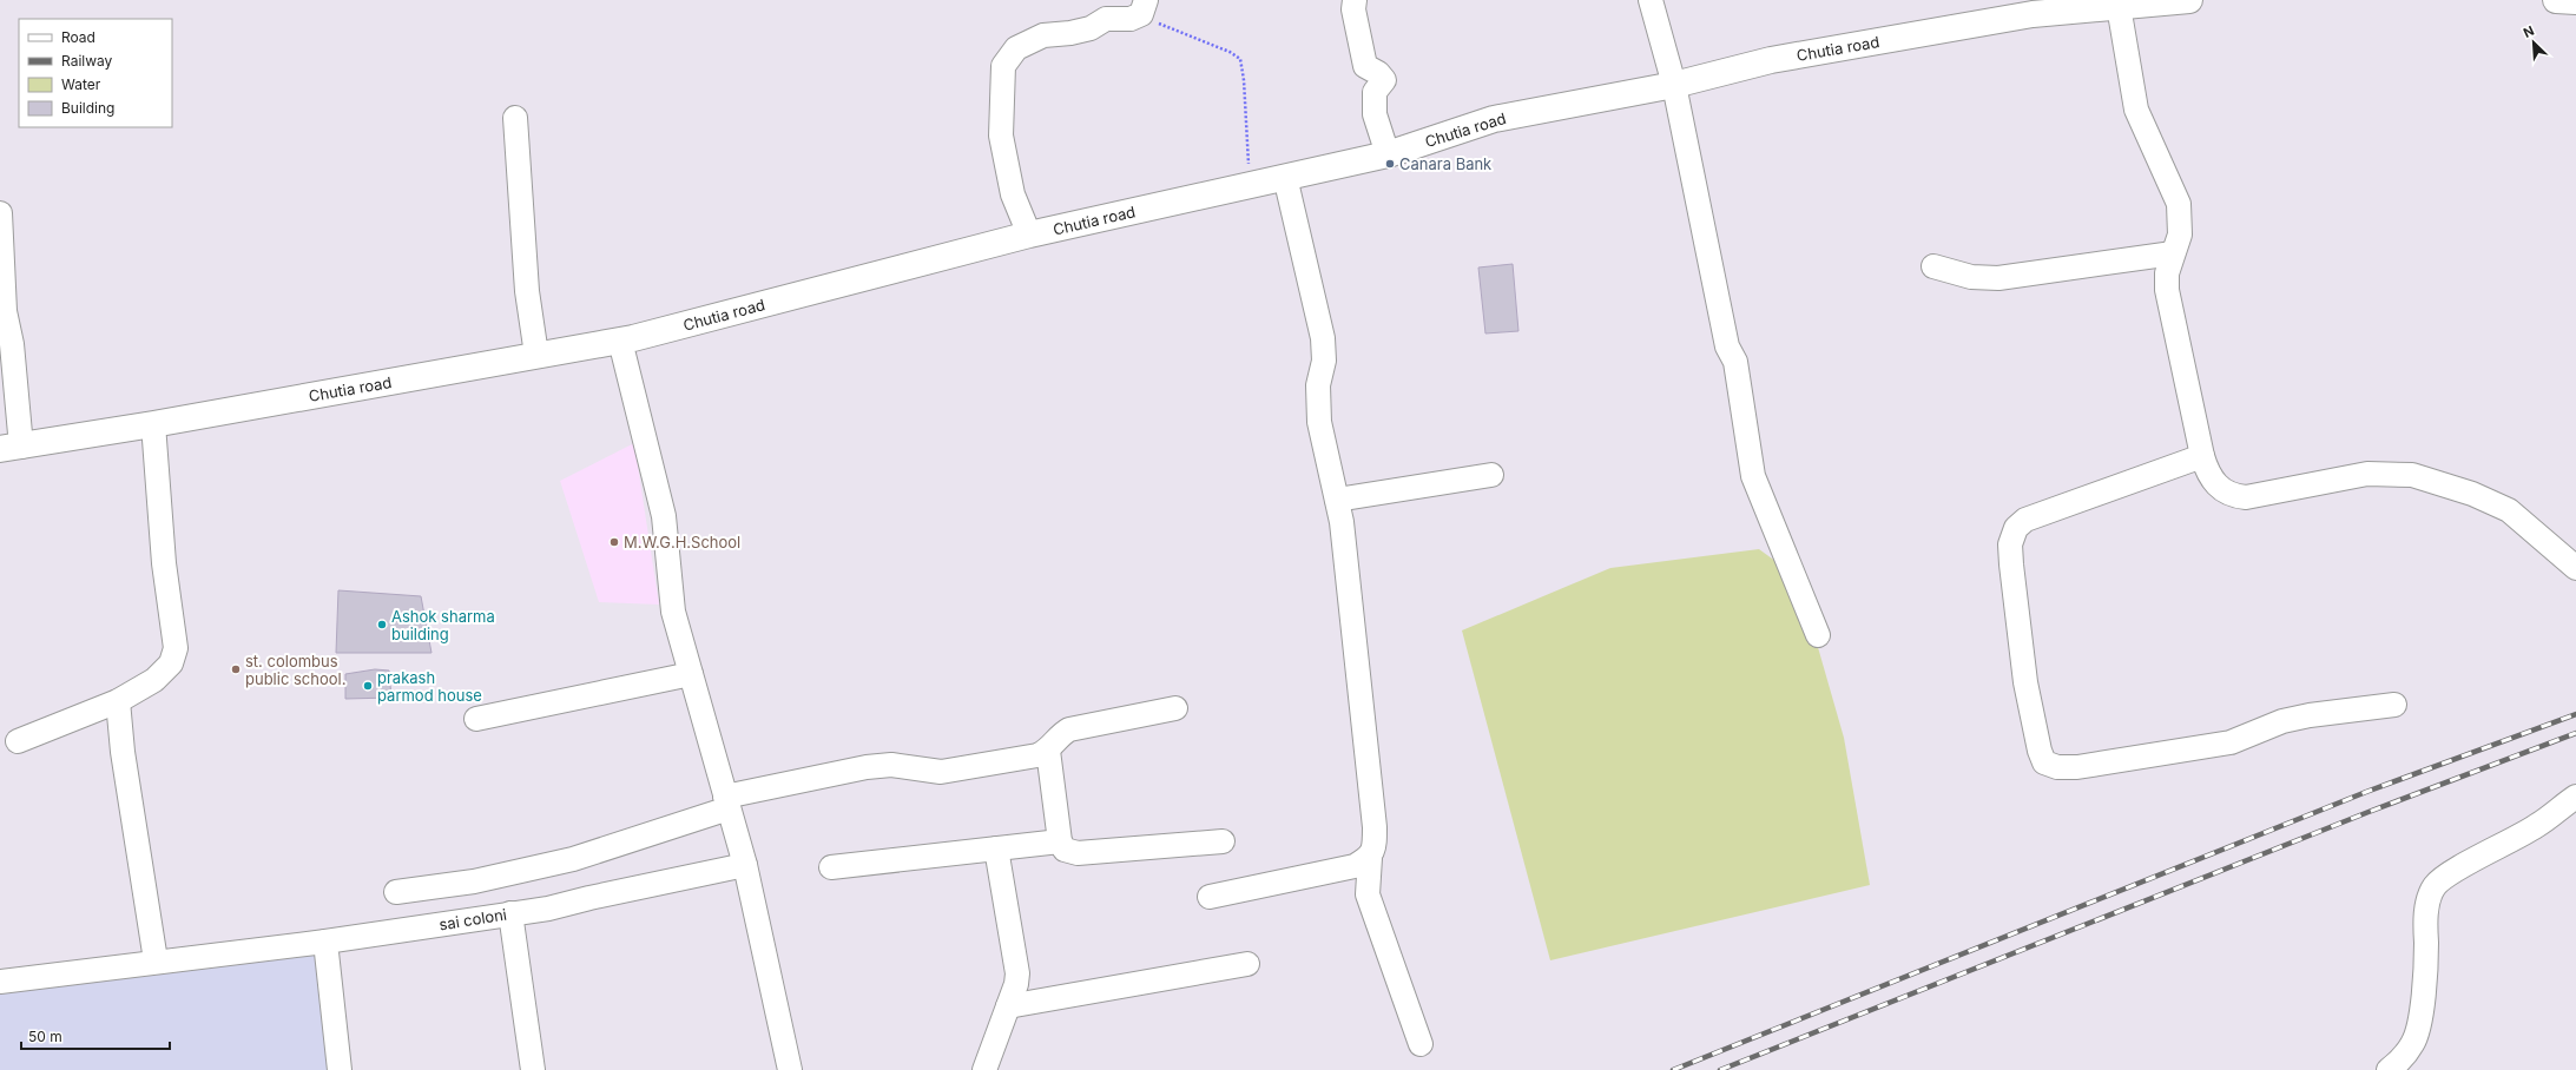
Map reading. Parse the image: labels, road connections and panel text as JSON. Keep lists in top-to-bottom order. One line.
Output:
{"streets":{"street":["Chutia road","sai coloni"]},"places":["Canara Bank","M.W.G.H.School","Ashok sharma building","st. colombus public school.","prakash parmod house"],"legend":["Road","Railway","Water","Building"],"scale_bar":"50 m","north":"top left"}
